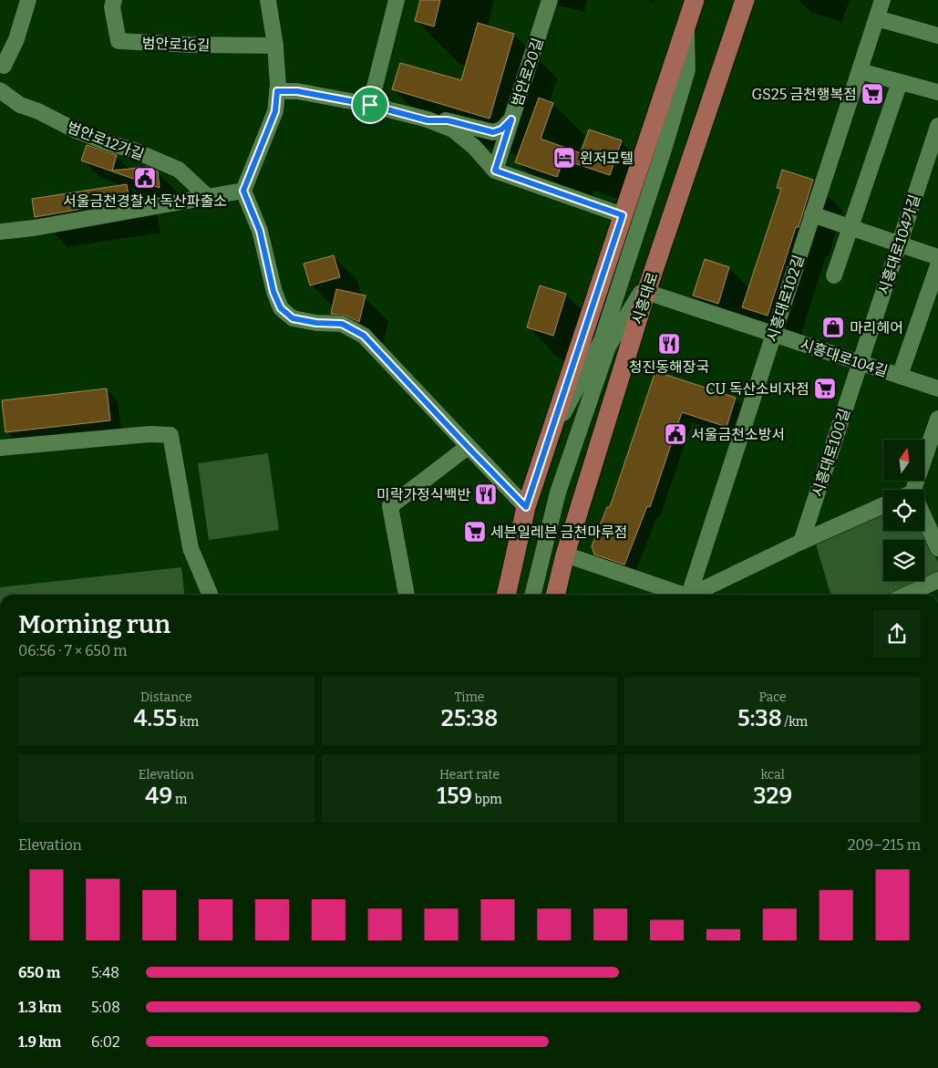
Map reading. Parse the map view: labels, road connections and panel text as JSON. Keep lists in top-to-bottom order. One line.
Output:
{"streets":{"main road":["시흥대로"],"street":["범안로16길","범안로20길","범안로12가길","시흥대로104가길","시흥대로102길","시흥대로104길","시흥대로100길"]},"crossings":[["시흥대로104가길","시흥대로104길"],["시흥대로104가길","시흥대로100길"],["시흥대로","시흥대로104길"],["시흥대로102길","시흥대로104길"],["시흥대로104길","시흥대로100길"]],"places":{"supermarket":["GS25 금천행복점","CU 독산소비자점","세븐일레븐 금천마루점"],"hotel":["윈저모텔"],"public building":["서울금천경찰서 독산파출소","서울금천소방서"],"shop":["마리헤어"],"restaurant":["청진동해장국","미락가정식백반"]},"north":"top","page":{"heading":["Morning run","06:56 · 7 × 650 m"],"stats":[["Distance","4.55 km"],["Time","25:38"],["Pace","5:38 /km"],["Elevation","49 m"],["Heart rate","159 bpm"],["kcal","329"]],"chart":["Elevation","209–215 m"],"list":[{"name":"650 m","note":"5:48"},{"name":"1.3 km","note":"5:08"},{"name":"1.9 km","note":"6:02"}]}}
